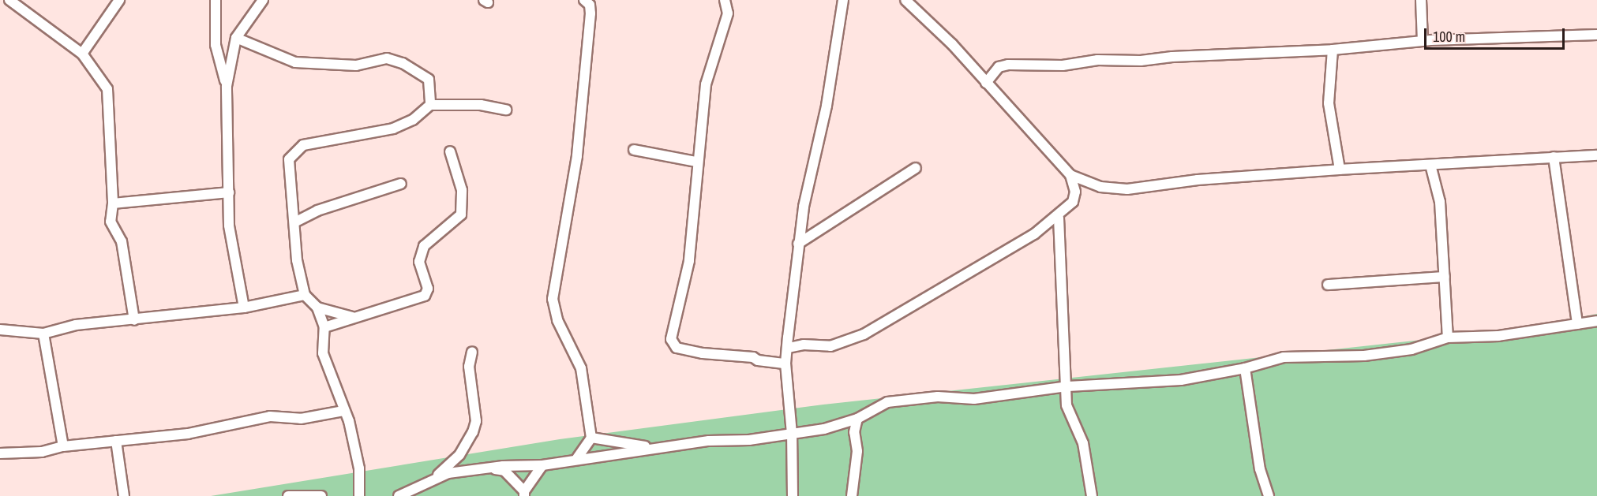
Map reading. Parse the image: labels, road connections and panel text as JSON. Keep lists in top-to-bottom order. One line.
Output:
{"scale_bar":"100 m"}
